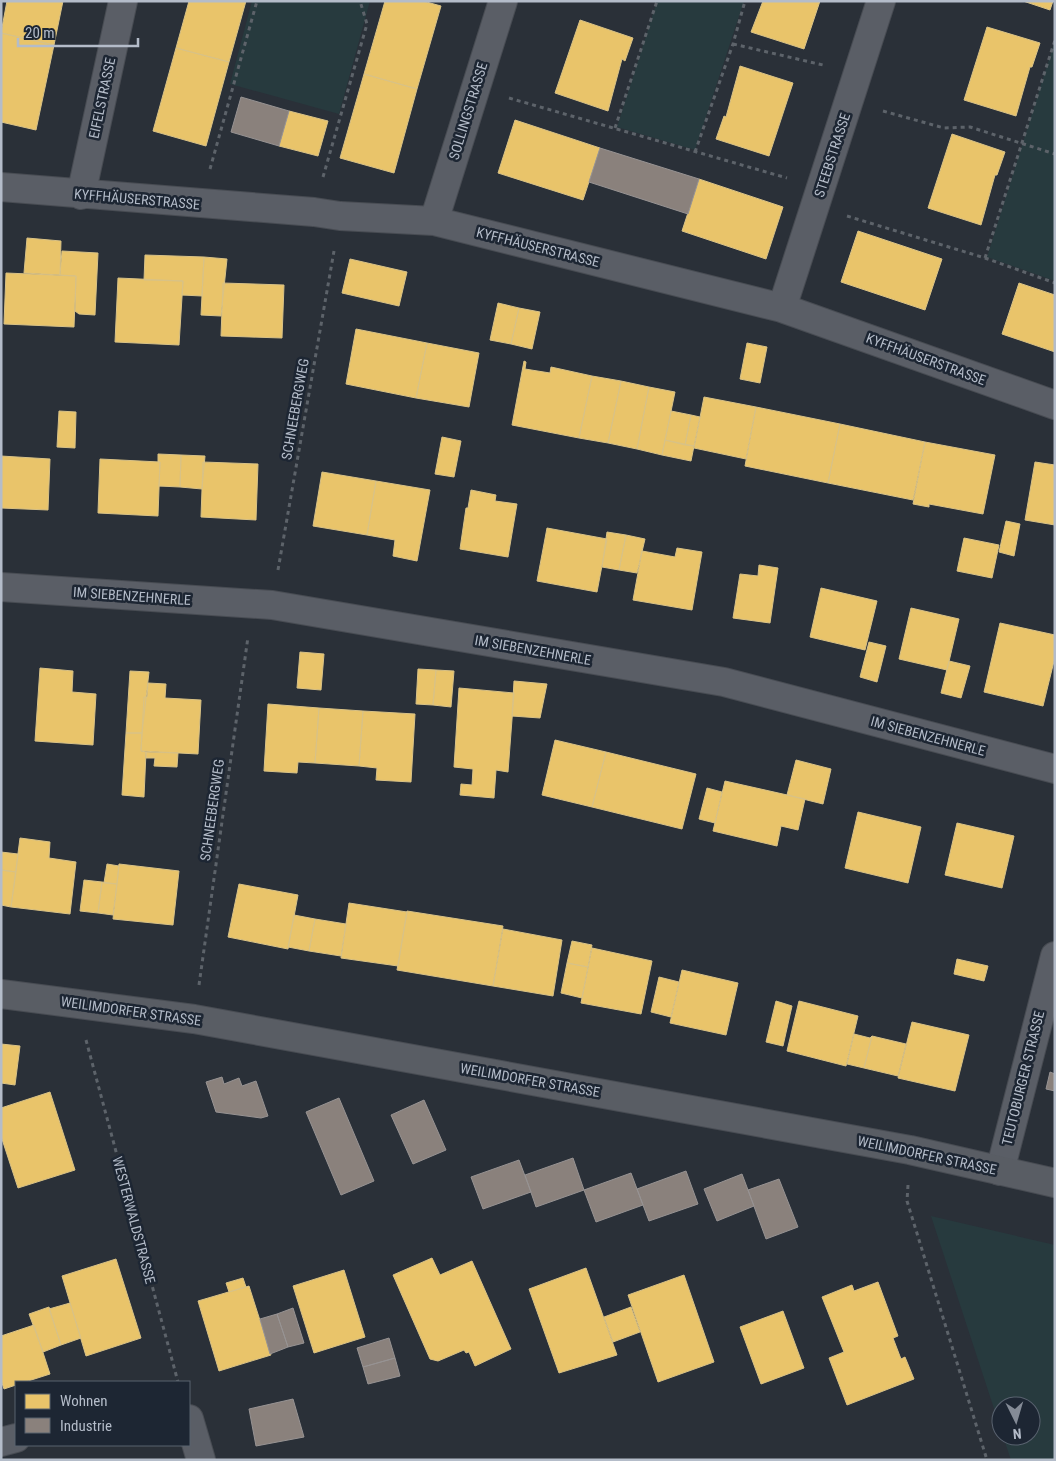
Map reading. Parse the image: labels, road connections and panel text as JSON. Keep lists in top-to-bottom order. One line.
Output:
{"streets":{"street":["EIFELSTRASSE","SOLLINGSTRASSE","STEEBSTRASSE","KYFFHÄUSERSTRASSE","IM SIEBENZEHNERLE","WEILIMDORFER STRASSE","TEUTOBURGER STRASSE"],"path":["SCHNEEBERGWEG","WESTERWALDSTRASSE"]},"crossings":[["EIFELSTRASSE","KYFFHÄUSERSTRASSE"],["SOLLINGSTRASSE","KYFFHÄUSERSTRASSE"],["STEEBSTRASSE","KYFFHÄUSERSTRASSE"],["KYFFHÄUSERSTRASSE","SCHNEEBERGWEG"],["SCHNEEBERGWEG","IM SIEBENZEHNERLE"],["SCHNEEBERGWEG","WEILIMDORFER STRASSE"],["WEILIMDORFER STRASSE","TEUTOBURGER STRASSE"]],"legend":["Wohnen","Industrie"],"scale_bar":"20 m","north":"bottom"}
